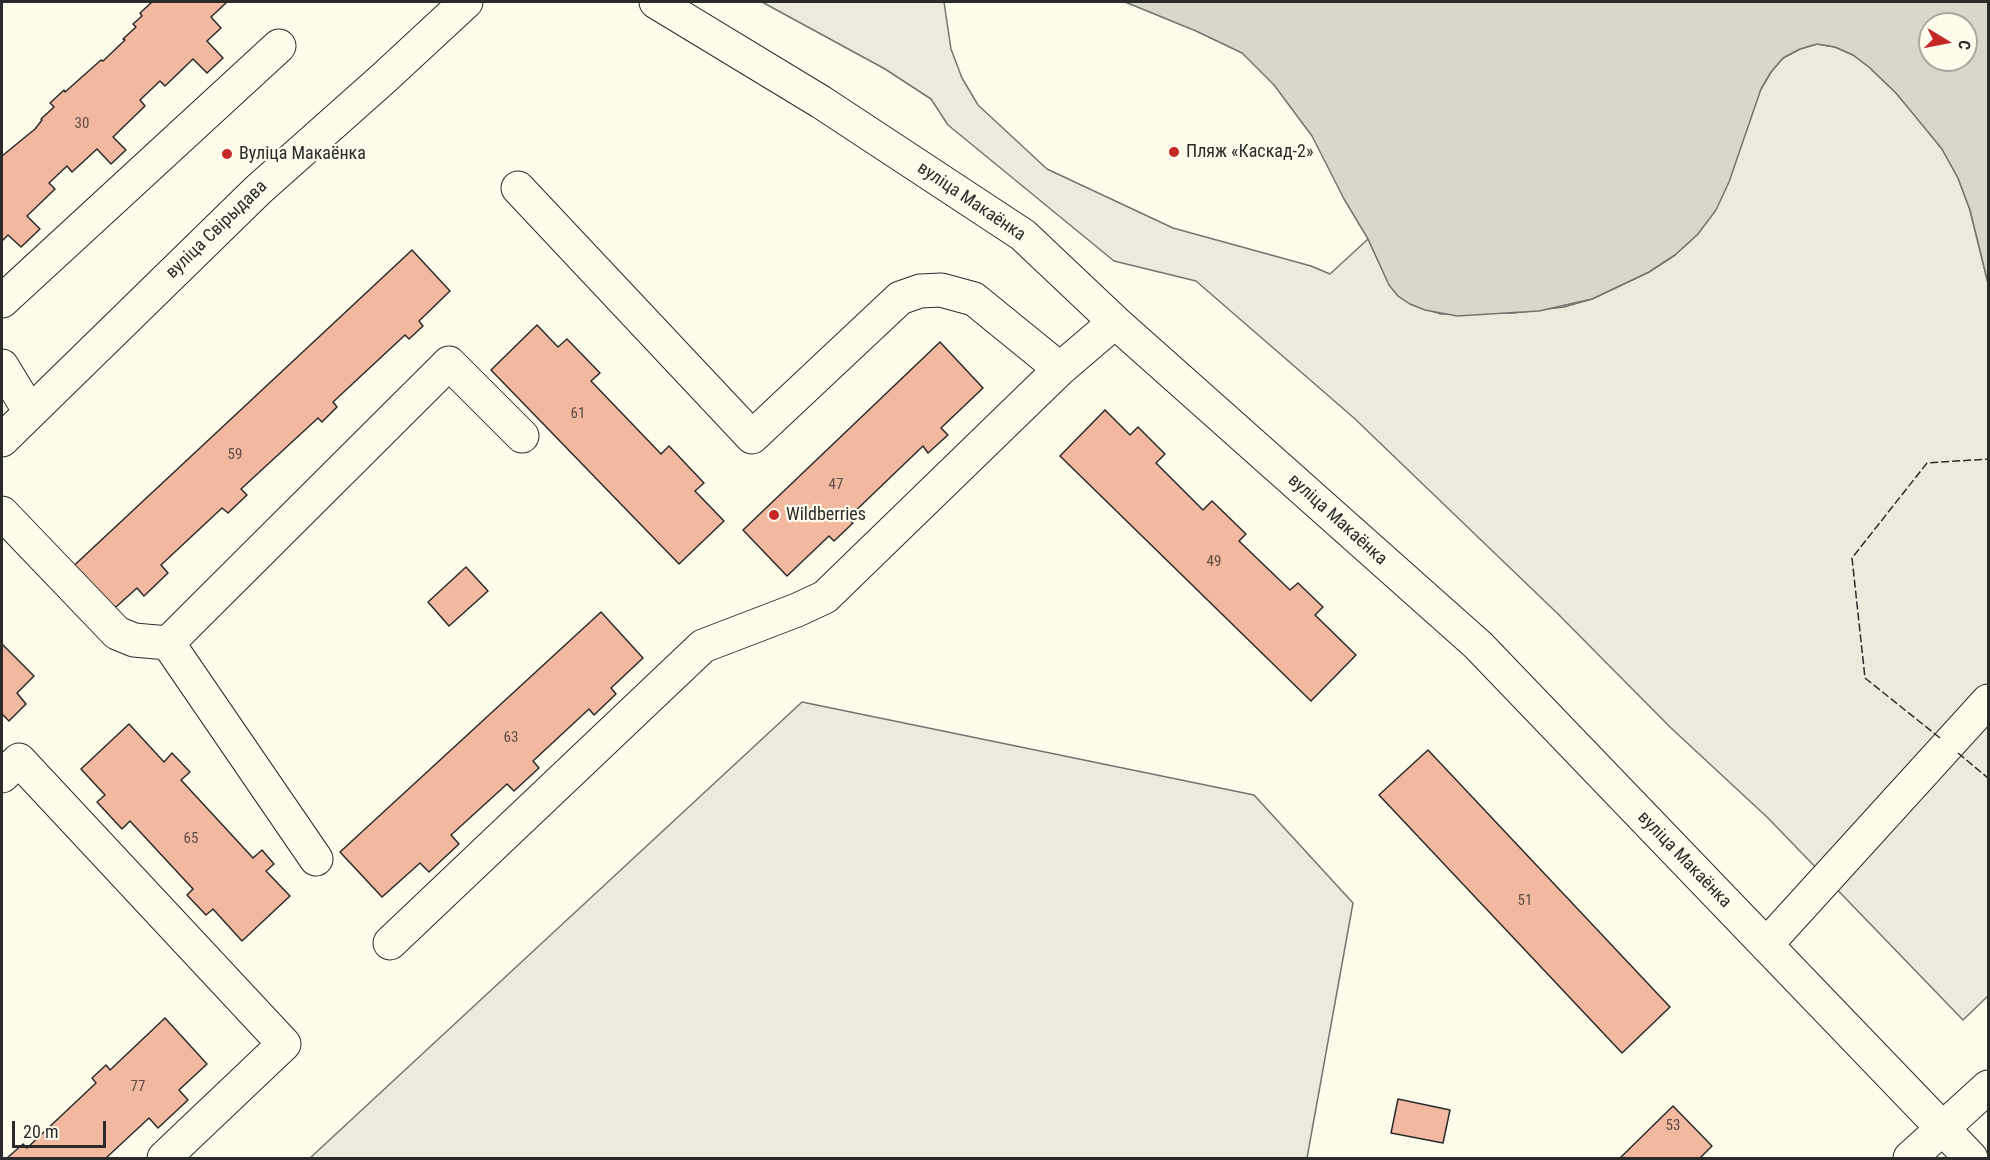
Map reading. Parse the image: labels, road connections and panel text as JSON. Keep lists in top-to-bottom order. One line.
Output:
{"streets":{"street":["вуліца Макаёнка","вуліца Свірыдава"]},"places":["Пляж «Каскад-2»","Вуліца Макаёнка","Wildberries"],"house_numbers":["30","61","59","47","49","63","65","51","77","53"],"scale_bar":"20 m","north":"right"}
